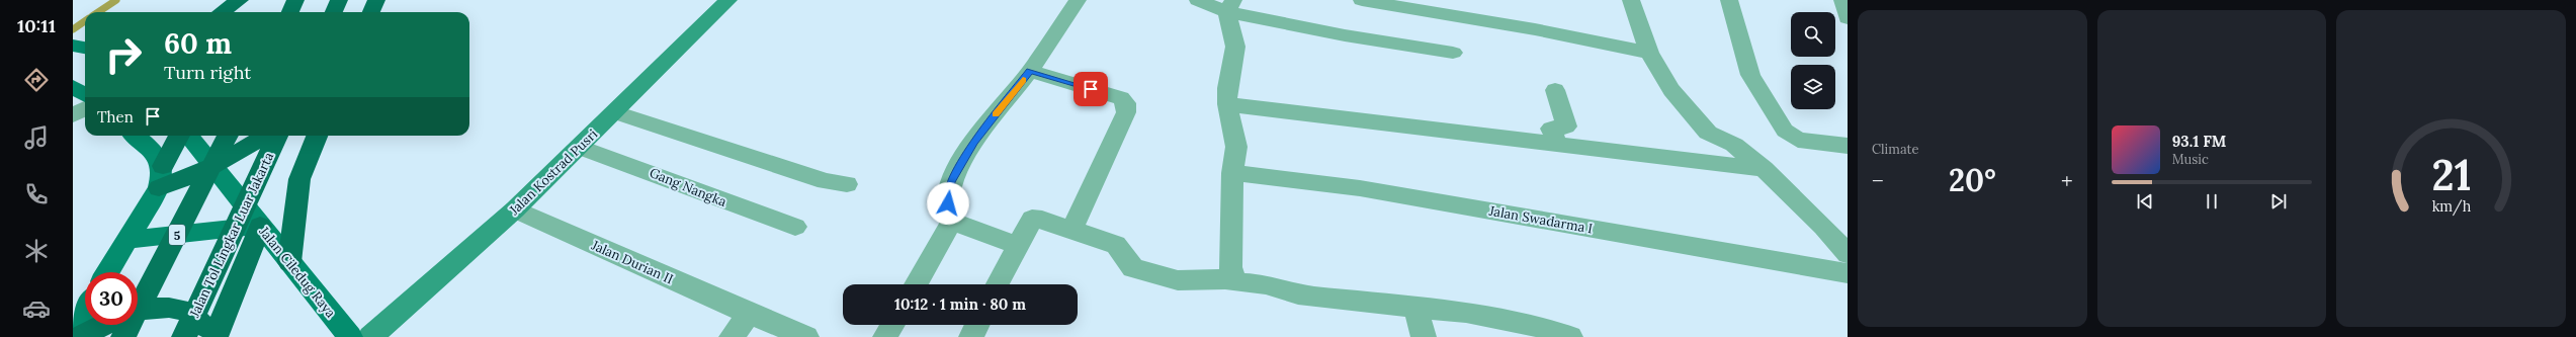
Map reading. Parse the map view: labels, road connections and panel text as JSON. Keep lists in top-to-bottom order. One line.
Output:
{"streets":{"highway":["5","Jalan Tol Lingkar Luar Jakarta"],"main road":["Jalan Ciledug Raya"],"street":["Jalan Kostrad Pusri","Gang Nangka","Jalan Swadarma I","Jalan Durian II"]},"crossings":[["Jalan Kostrad Pusri","Gang Nangka"],["Jalan Kostrad Pusri","Jalan Durian II"]],"page":{"tabs":"10:11","tile":"Climate","turn":["60 m","Turn right"],"then":"Then","song":["93.1 FM","Music"],"heat":["−","20°","+"],"limit":"30","trip":"10:12 · 1 min · 80 m","gauge":["21","km/h"]}}
